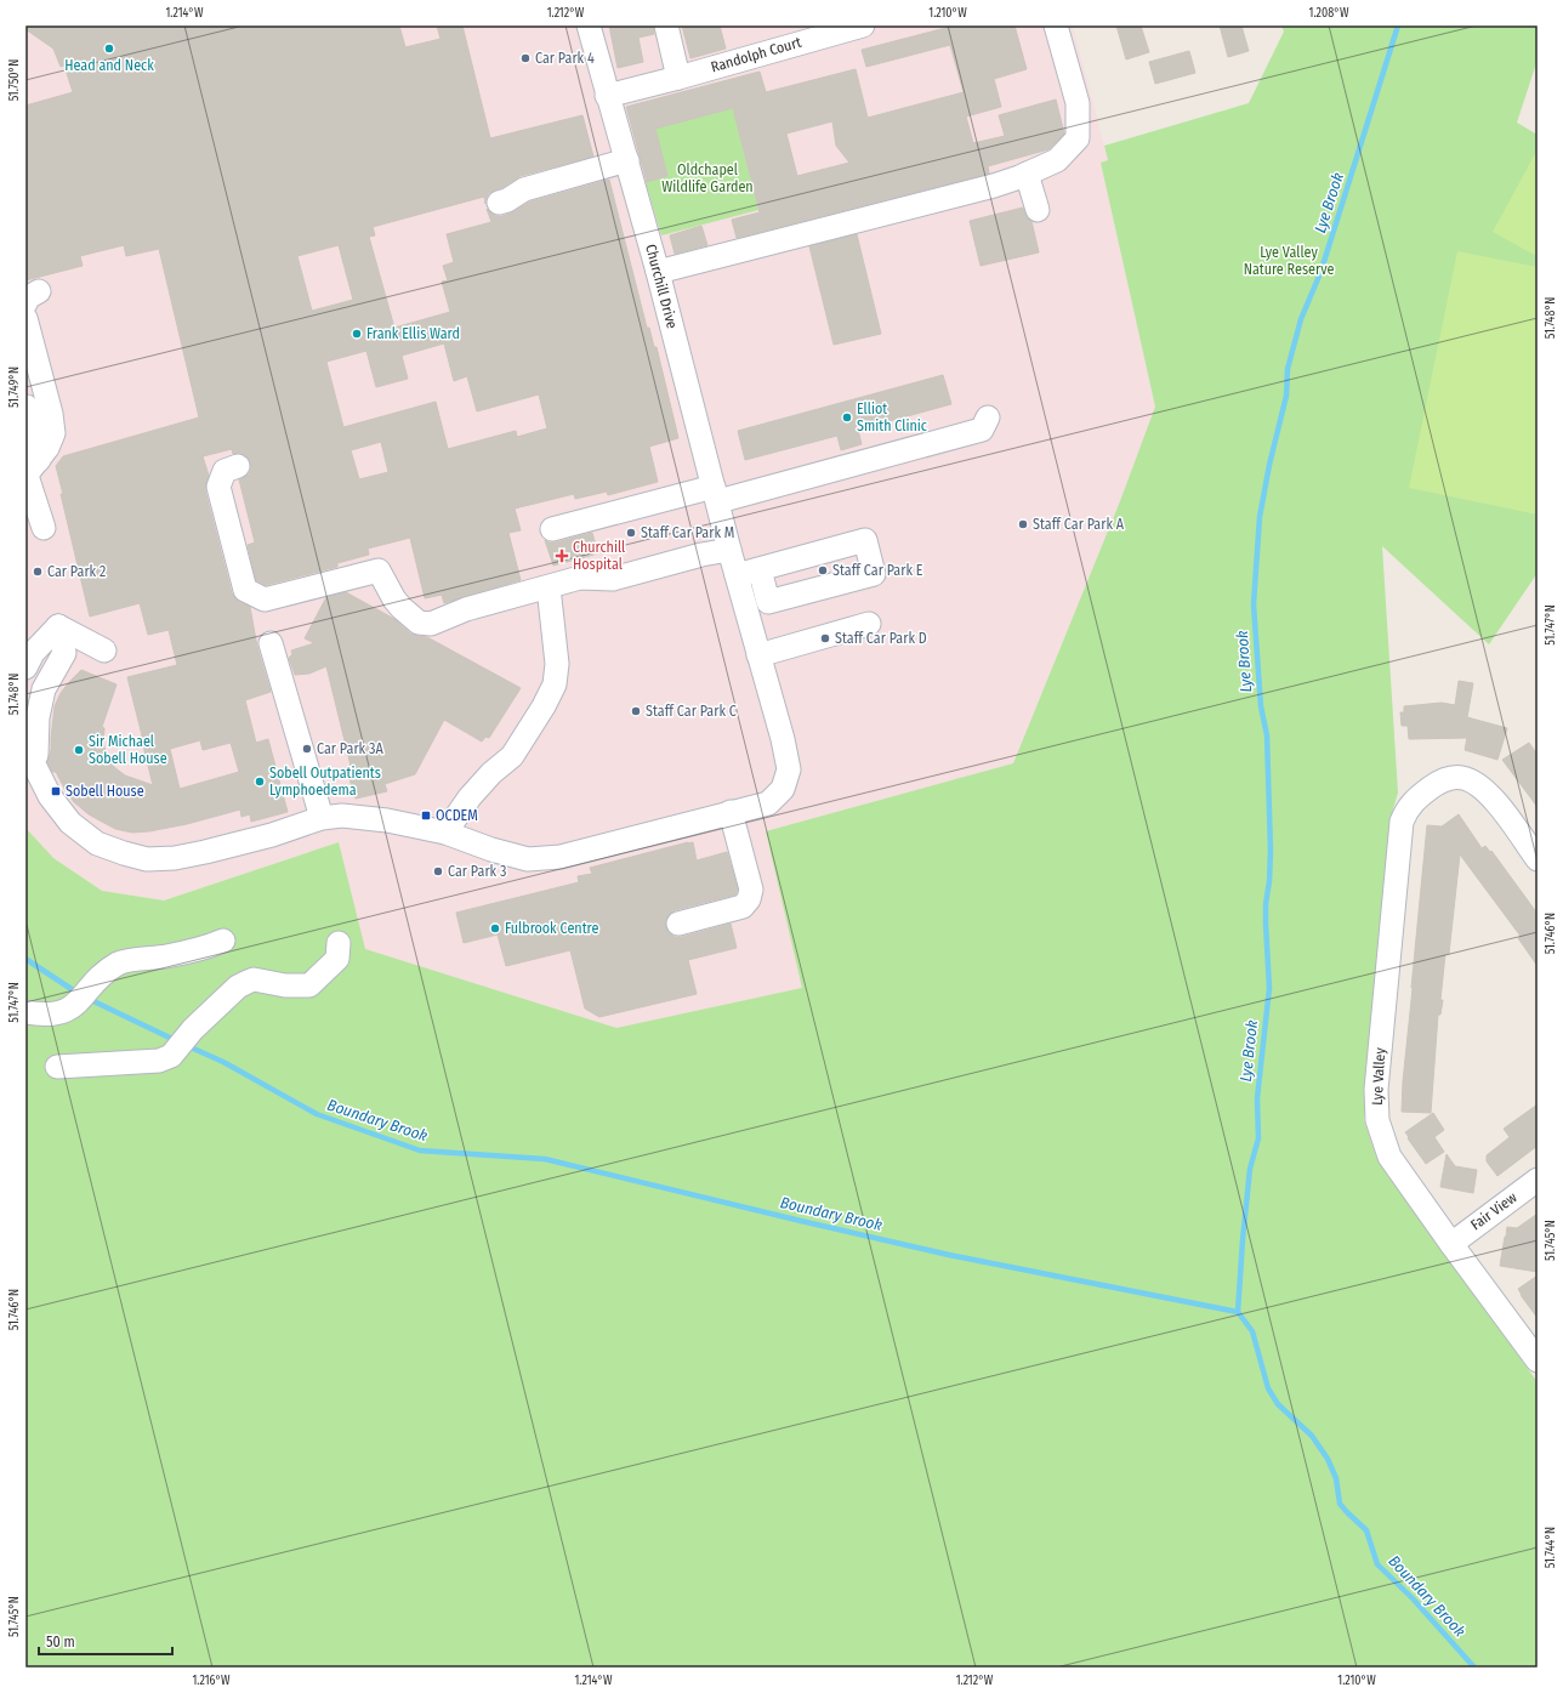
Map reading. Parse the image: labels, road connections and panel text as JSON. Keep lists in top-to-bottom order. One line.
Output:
{"streets":{"street":["Randolph Court","Churchill Drive","Lye Valley","Fair View"]},"crossings":[["Randolph Court","Churchill Drive"],["Lye Valley","Fair View"]],"water":["Lye Brook","Boundary Brook"],"parks":["Oldchapel Wildlife Garden","Lye Valley Nature Reserve"],"places":{"other":["Head and Neck","Car Park 4","Frank Ellis Ward","Elliot Smith Clinic","Staff Car Park A","Staff Car Park M","Staff Car Park E","Car Park 2","Staff Car Park D","Staff Car Park C","Car Park 3A","Sir Michael Sobell House","Sobell Outpatients Lymphoedema","Car Park 3","Fulbrook Centre"],"health":["Churchill Hospital"],"transit":["Sobell House","OCDEM"]},"scale_bar":"50 m","coordinates":["1.214°W","1.212°W","1.210°W","1.208°W","51.750°N","51.748°N","51.749°N","51.747°N","51.746°N","51.745°N","51.744°N","1.216°W"]}
